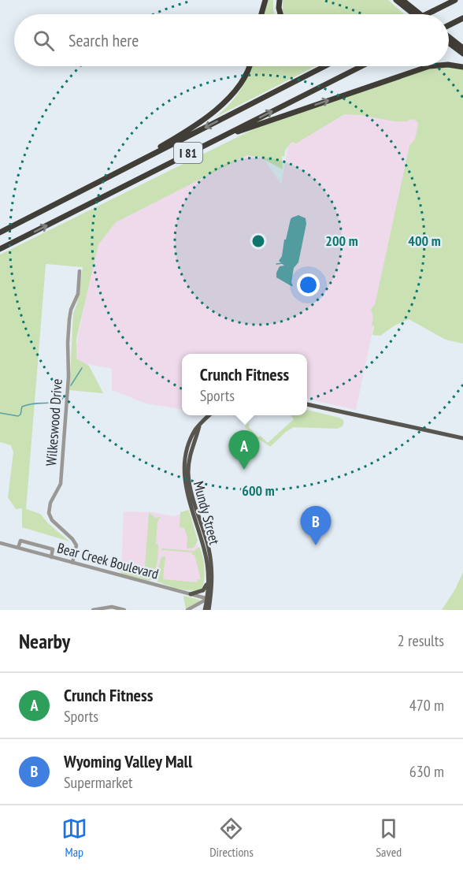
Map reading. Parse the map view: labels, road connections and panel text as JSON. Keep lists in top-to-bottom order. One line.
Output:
{"streets":{"highway":["I 81"],"main road":["Mundy Street"],"street":["Wilkeswood Drive","Bear Creek Boulevard"]},"crossings":[["Wilkeswood Drive","Bear Creek Boulevard"],["Mundy Street","Bear Creek Boulevard"]],"page":{"search":"Search here","popup":["Crunch Fitness","Sports"],"pins":["A","B"],"heading":["Nearby","2 results"],"list":[{"mark":"A","name":"Crunch Fitness","note":"Sports","value":"470 m"},{"mark":"B","name":"Wyoming Valley Mall","note":"Supermarket","value":"630 m"}],"nav":["Map","Directions","Saved"]},"rings":["200 m","400 m","600 m"]}
